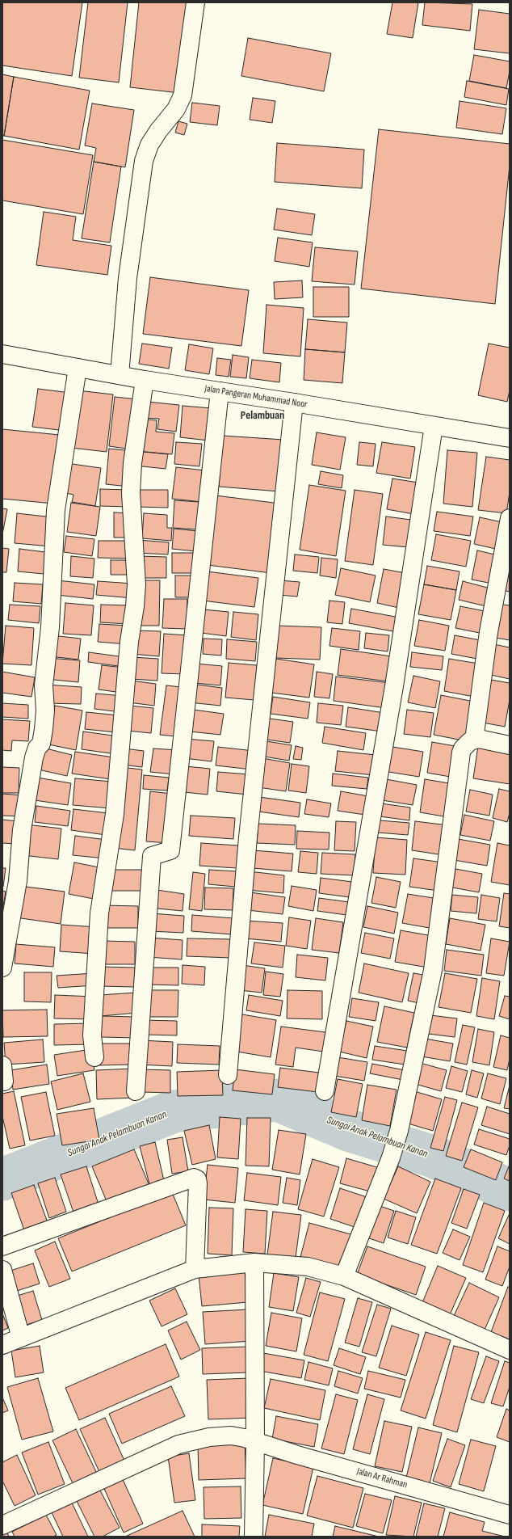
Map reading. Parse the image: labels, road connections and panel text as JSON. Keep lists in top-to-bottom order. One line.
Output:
{"streets":{"street":["Jalan Pangeran Muhammad Noor","Jalan Ar Rahman"]},"districts":["Pelambuan"],"water":["Sungai Anak Pelambuan Kanan"]}
